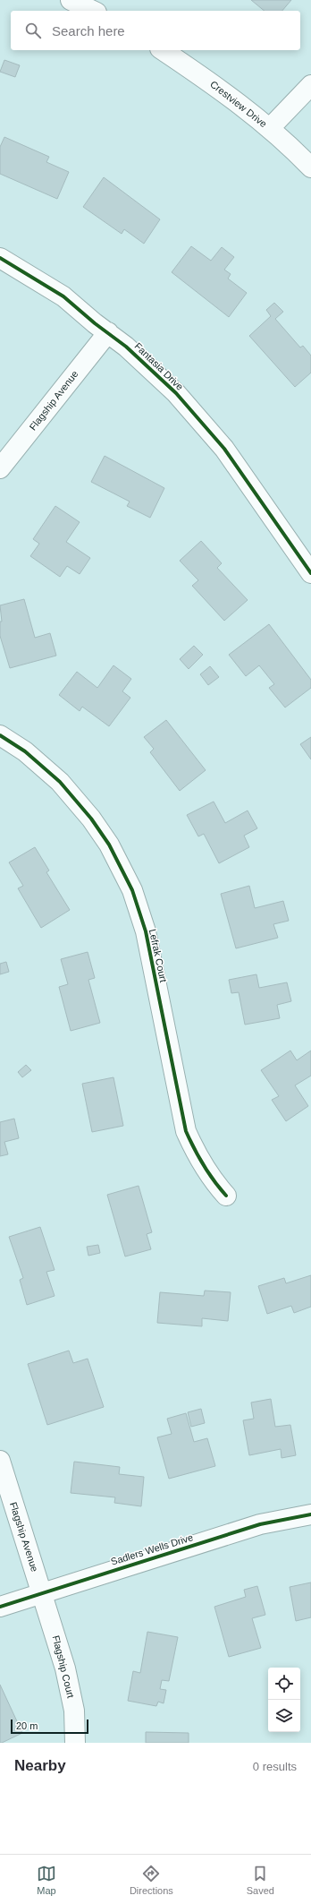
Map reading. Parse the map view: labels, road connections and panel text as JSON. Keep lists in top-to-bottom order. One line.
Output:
{"streets":{"street":["Crestview Drive","Fantasia Drive","Flagship Avenue","Lefrak Court","Sadlers Wells Drive","Flagship Court"]},"crossings":[["Fantasia Drive","Flagship Avenue"],["Flagship Avenue","Sadlers Wells Drive"],["Flagship Avenue","Flagship Court"],["Sadlers Wells Drive","Flagship Court"]],"scale_bar":"20 m","page":{"search":"Search here","scale":"20 m","heading":["Nearby","0 results"],"nav":["Map","Directions","Saved"]}}
